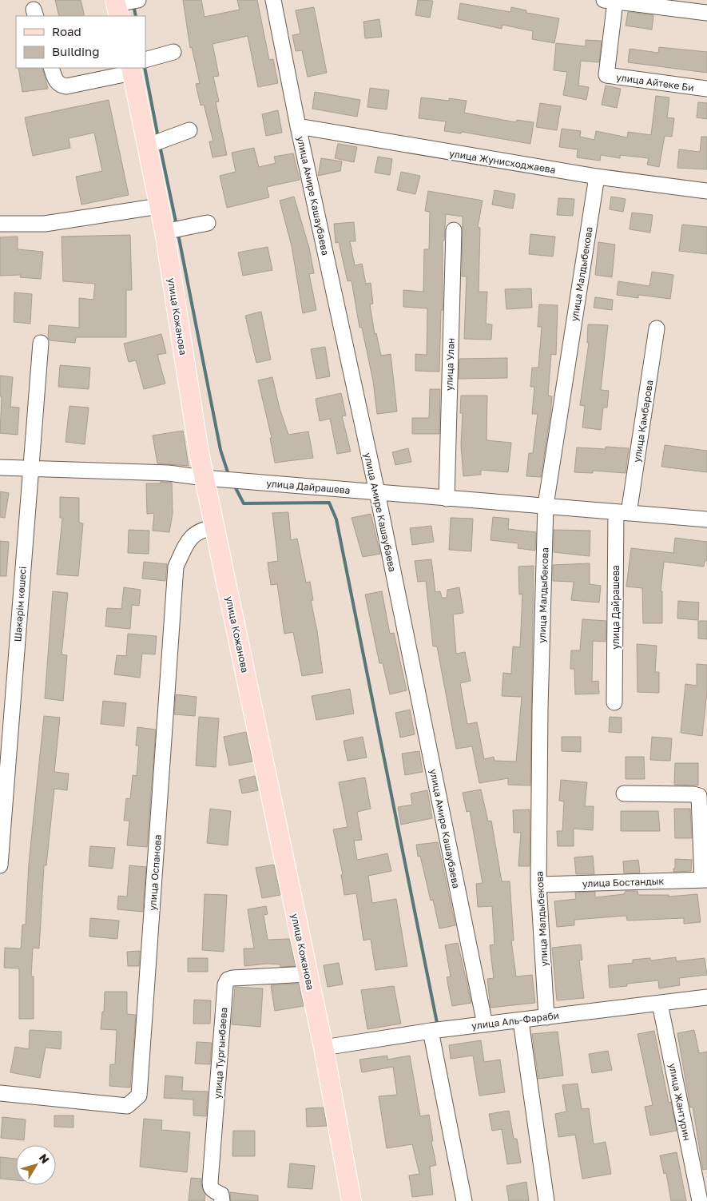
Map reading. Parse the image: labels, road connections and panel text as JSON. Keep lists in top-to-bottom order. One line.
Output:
{"streets":{"main road":["улица Кожанова"],"street":["улица Айтеке Би","улица Жунисходжаева","улица Амире Кашаубаева","улица Малдыбекова","улица Улан","улица Қамбарова","улица Дайрашева","Шәкәрім көшесі","улица Оспанова","улица Бостандык","улица Аль-Фараби","улица Тургынбаева","улица Жантурин"]},"crossings":[["улица Жунисходжаева","улица Амире Кашаубаева"],["улица Жунисходжаева","улица Малдыбекова"],["улица Амире Кашаубаева","улица Дайрашева"],["улица Амире Кашаубаева","улица Аль-Фараби"],["улица Малдыбекова","улица Дайрашева"],["улица Малдыбекова","улица Бостандык"],["улица Малдыбекова","улица Аль-Фараби"],["улица Кожанова","улица Дайрашева"],["улица Кожанова","улица Оспанова"],["улица Кожанова","улица Аль-Фараби"],["улица Кожанова","улица Тургынбаева"],["улица Улан","улица Дайрашева"],["улица Қамбарова","улица Дайрашева"],["улица Дайрашева","Шәкәрім көшесі"],["улица Аль-Фараби","улица Жантурин"]],"legend":["Road","Building"],"north":"top right"}
